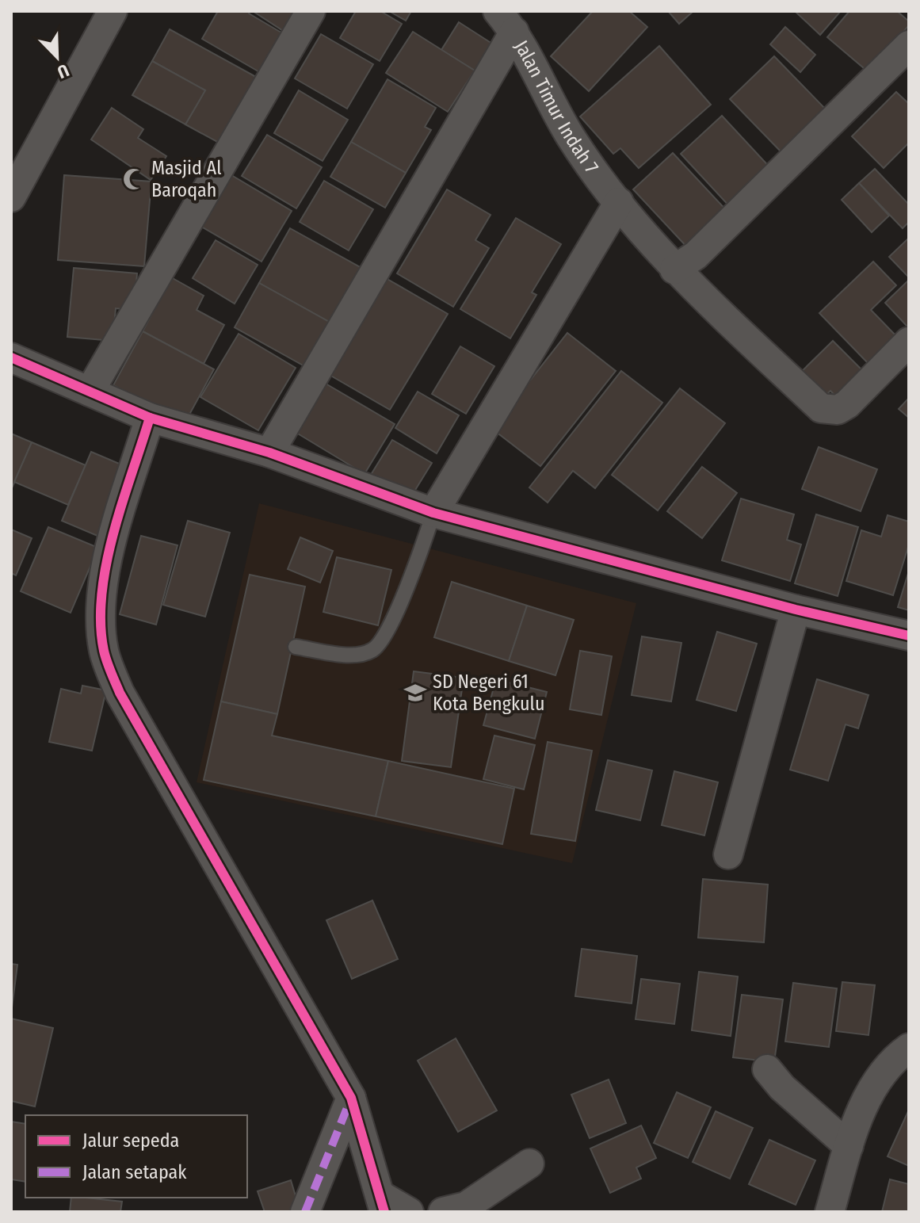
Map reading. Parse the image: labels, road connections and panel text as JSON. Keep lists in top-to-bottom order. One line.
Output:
{"streets":{"street":["Jalan Timur Indah 7"]},"places":{"mosque":["Masjid Al Baroqah"],"school or university":["SD Negeri 61 Kota Bengkulu"]},"legend":["Jalur sepeda","Jalan setapak"],"north":"bottom right"}
